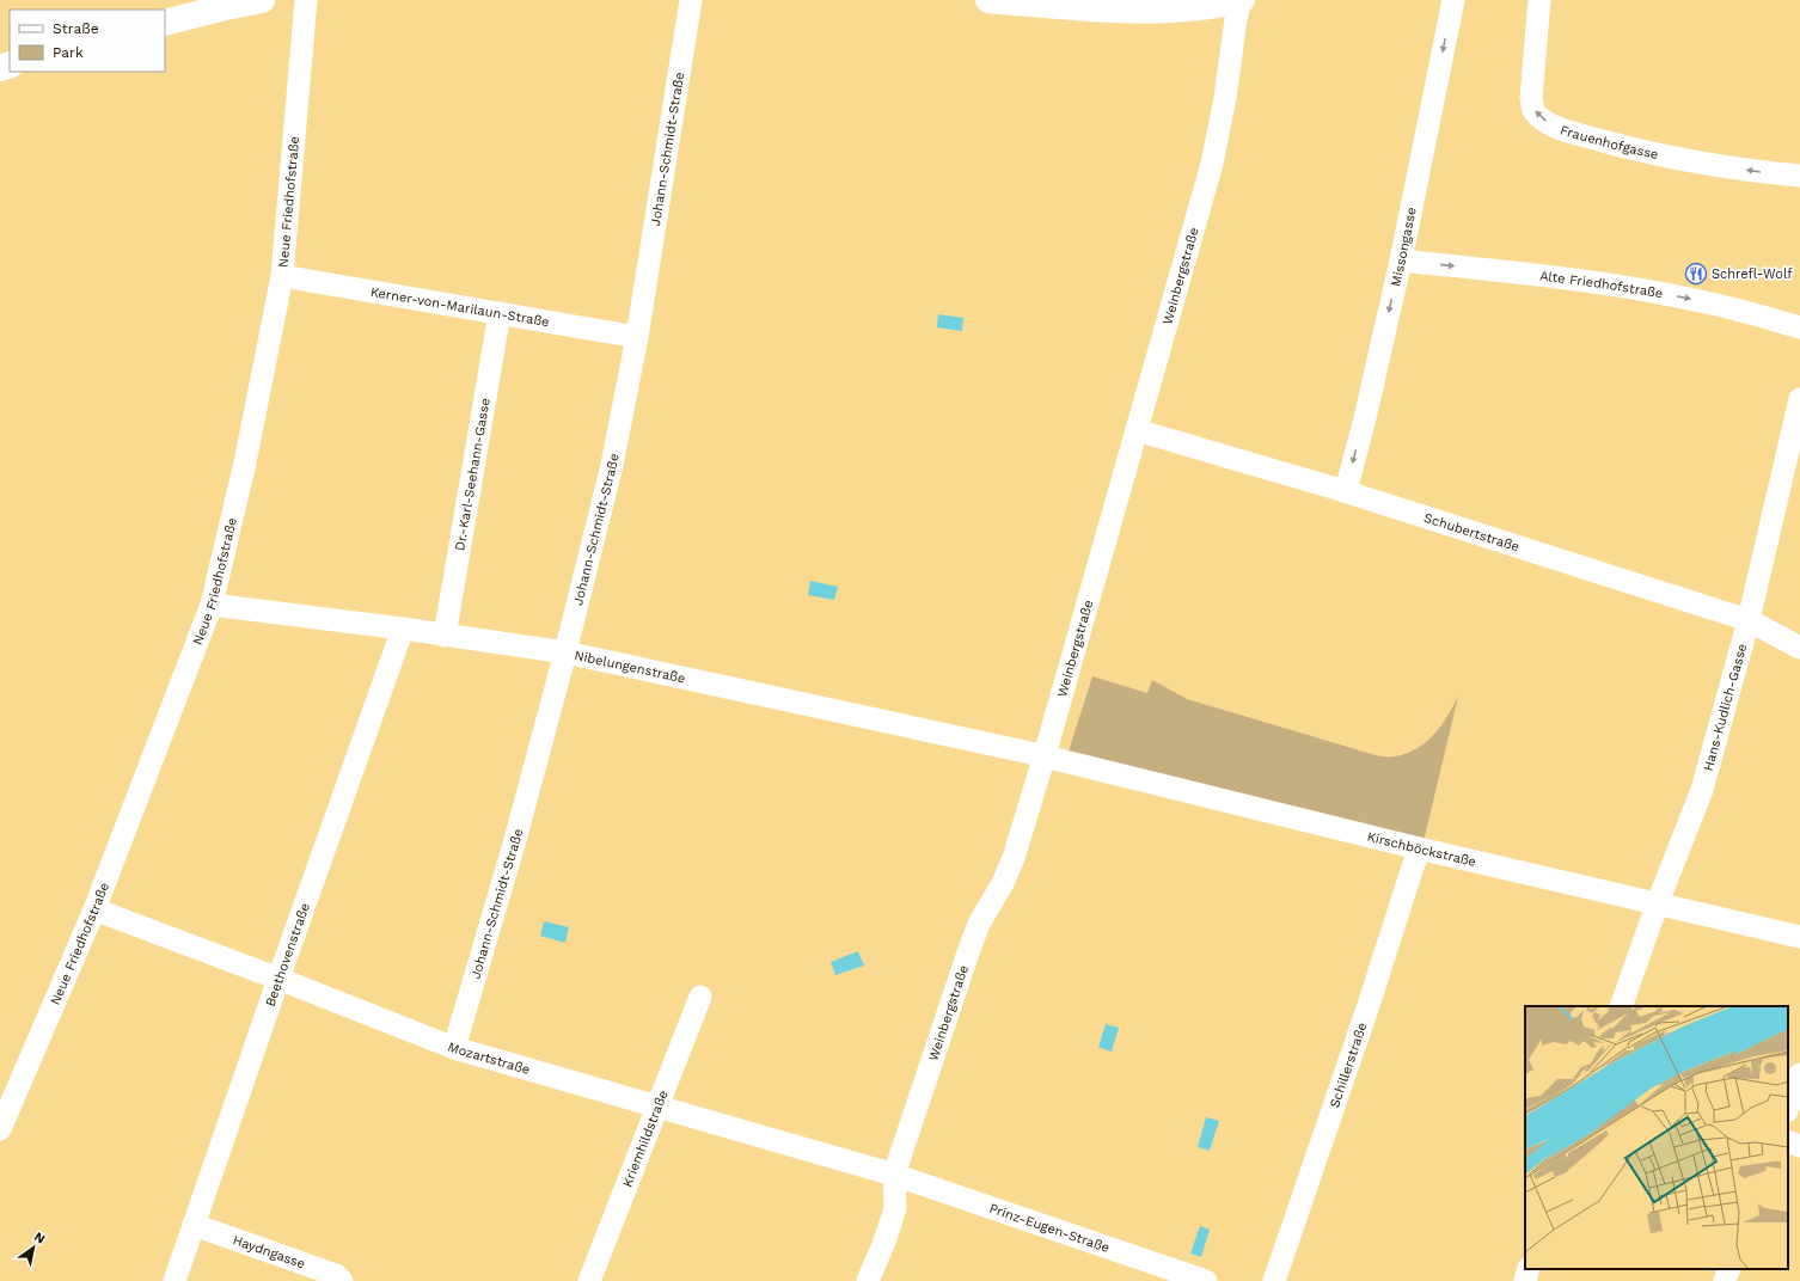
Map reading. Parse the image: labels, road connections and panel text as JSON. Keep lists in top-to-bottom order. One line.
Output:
{"streets":{"street":["Frauenhofgasse","Johann-Schmidt-Straße","Neue Friedhofstraße","Missongasse","Weinbergstraße","Alte Friedhofstraße","Kerner-von-Marilaun-Straße","Dr.-Karl-Seehann-Gasse","Schubertstraße","Nibelungenstraße","Hans-Kudlich-Gasse","Kirschböckstraße","Beethovenstraße","Mozartstraße","Schillerstraße","Kriemhildstraße","Prinz-Eugen-Straße","Haydngasse"]},"crossings":[["Johann-Schmidt-Straße","Kerner-von-Marilaun-Straße"],["Johann-Schmidt-Straße","Nibelungenstraße"],["Johann-Schmidt-Straße","Mozartstraße"],["Neue Friedhofstraße","Kerner-von-Marilaun-Straße"],["Neue Friedhofstraße","Nibelungenstraße"],["Neue Friedhofstraße","Mozartstraße"],["Missongasse","Alte Friedhofstraße"],["Missongasse","Schubertstraße"],["Weinbergstraße","Schubertstraße"],["Weinbergstraße","Nibelungenstraße"],["Weinbergstraße","Kirschböckstraße"],["Weinbergstraße","Mozartstraße"],["Weinbergstraße","Prinz-Eugen-Straße"],["Kerner-von-Marilaun-Straße","Dr.-Karl-Seehann-Gasse"],["Dr.-Karl-Seehann-Gasse","Nibelungenstraße"],["Schubertstraße","Hans-Kudlich-Gasse"],["Nibelungenstraße","Kirschböckstraße"],["Nibelungenstraße","Beethovenstraße"],["Hans-Kudlich-Gasse","Kirschböckstraße"],["Kirschböckstraße","Schillerstraße"],["Beethovenstraße","Mozartstraße"],["Beethovenstraße","Haydngasse"],["Mozartstraße","Kriemhildstraße"],["Mozartstraße","Prinz-Eugen-Straße"]],"one_way":["Frauenhofgasse","Missongasse","Alte Friedhofstraße"],"places":{"restaurant":["Schrefl-Wolf"]},"legend":["Straße","Park"],"north":"top right"}
